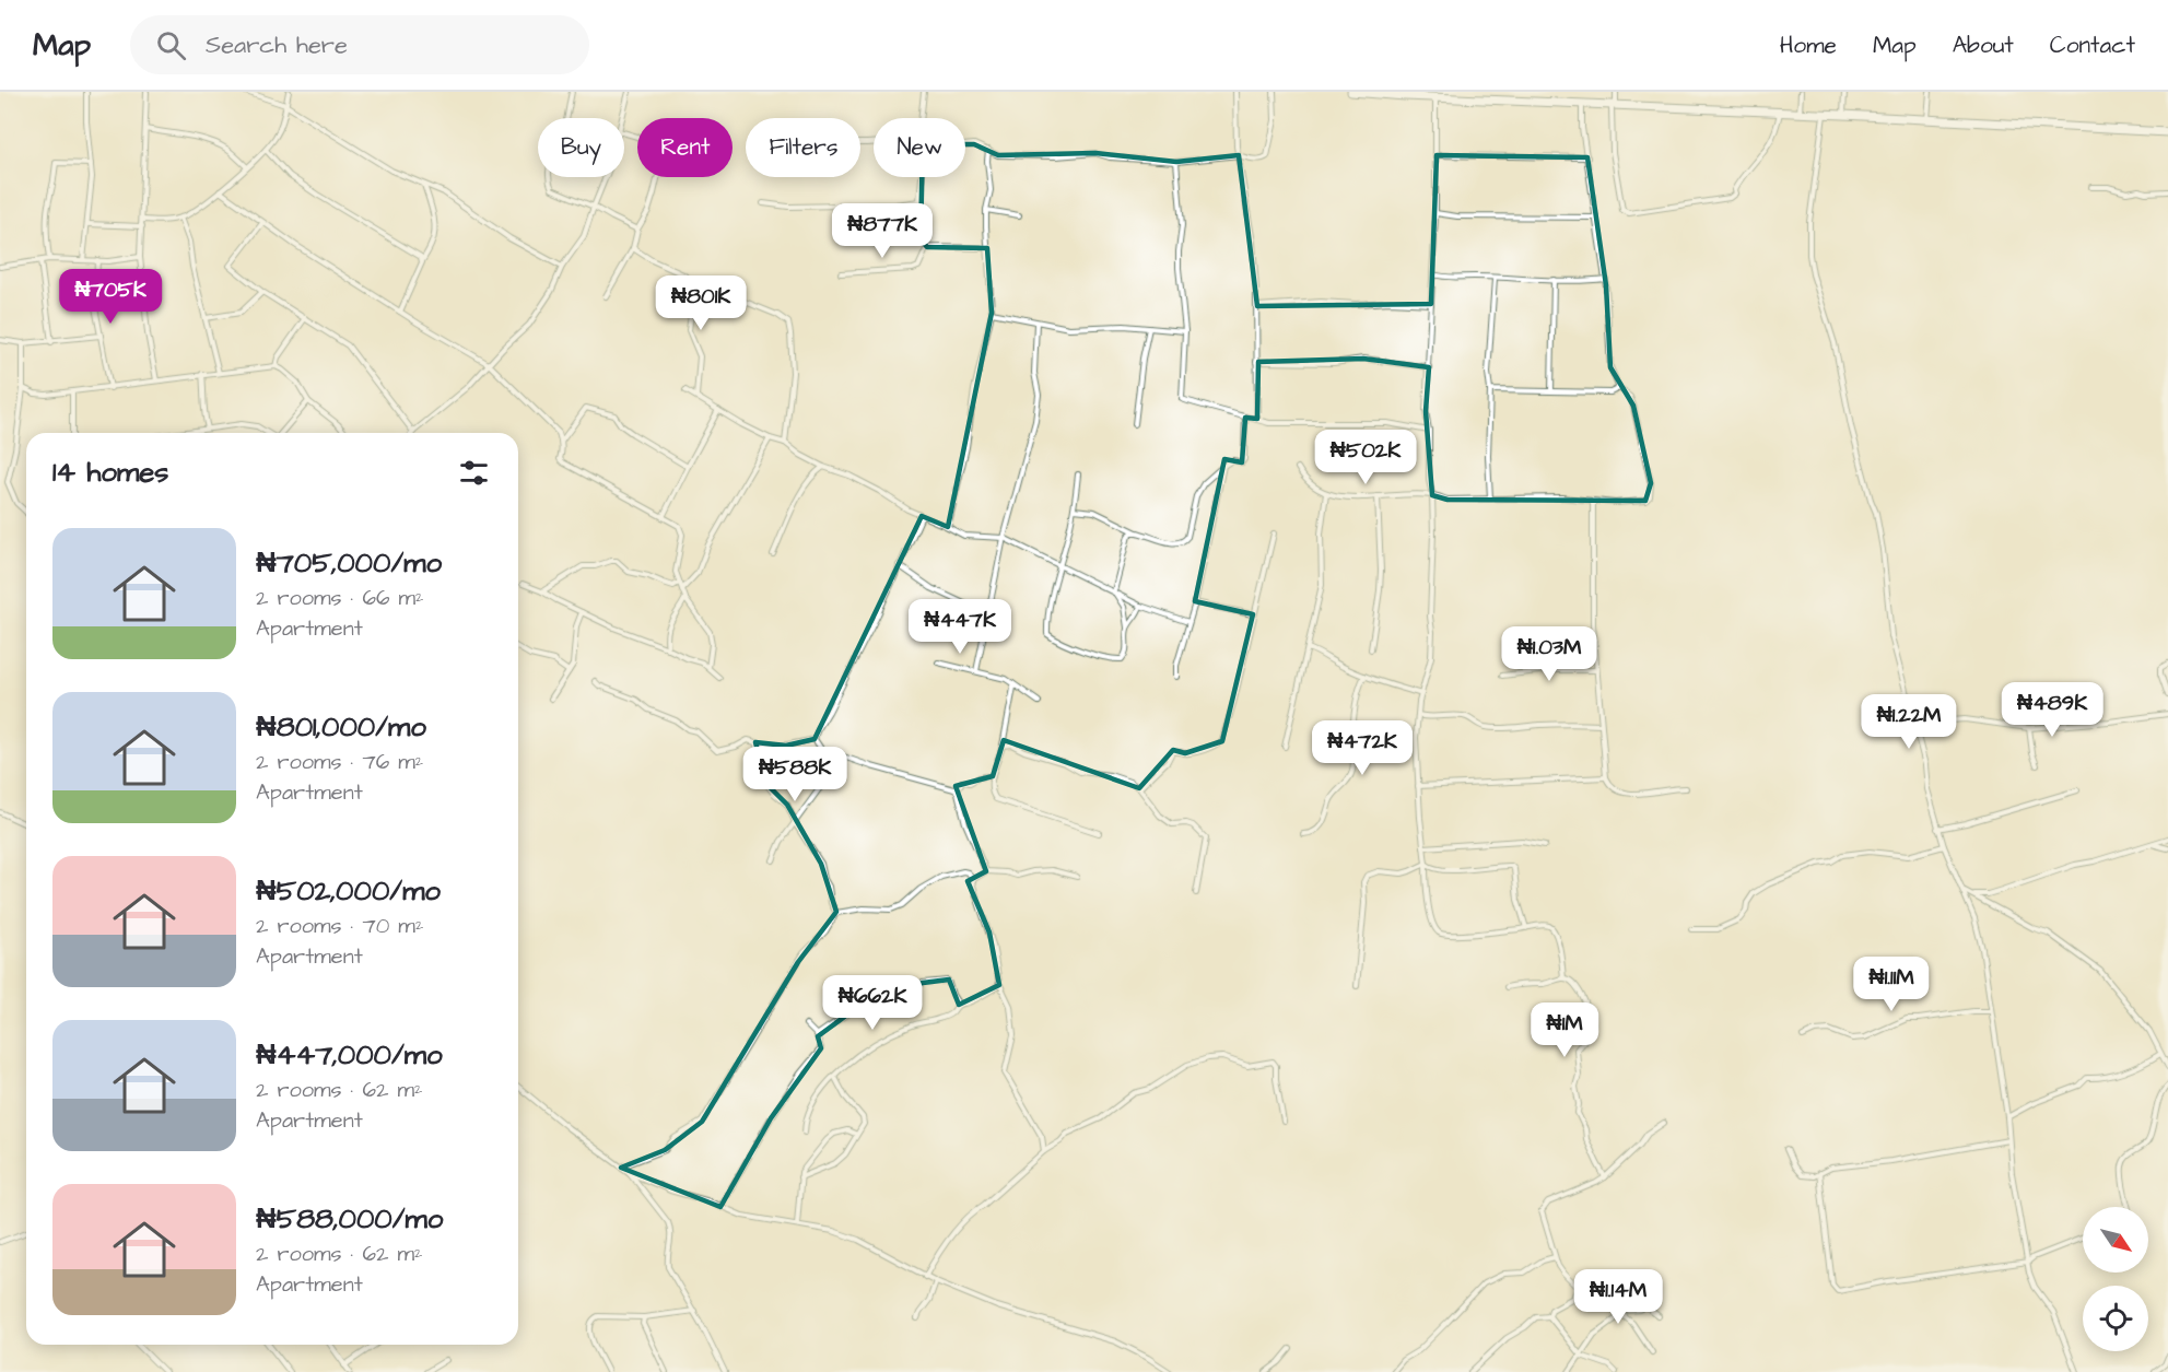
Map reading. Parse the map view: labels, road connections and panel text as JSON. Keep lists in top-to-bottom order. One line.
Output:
{"north":"bottom right","page":{"header":"Map","search":"Search here","nav":["Home","Map","About","Contact"],"chip":["Buy","Rent","Filters","New"],"price":["₦877K","₦705K","₦801K","₦502K","₦447K","₦1.03M","₦489K","₦1.22M","₦472K","₦588K","₦1.11M","₦662K","₦1M","₦1.14M"],"heading":"14 homes","list":[{"name":"₦705,000/mo","note":"2 rooms · 66 m² · Apartment"},{"name":"₦801,000/mo","note":"2 rooms · 76 m² · Apartment"},{"name":"₦502,000/mo","note":"2 rooms · 70 m² · Apartment"},{"name":"₦447,000/mo","note":"2 rooms · 62 m² · Apartment"},{"name":"₦588,000/mo","note":"2 rooms · 62 m² · Apartment"}]}}
